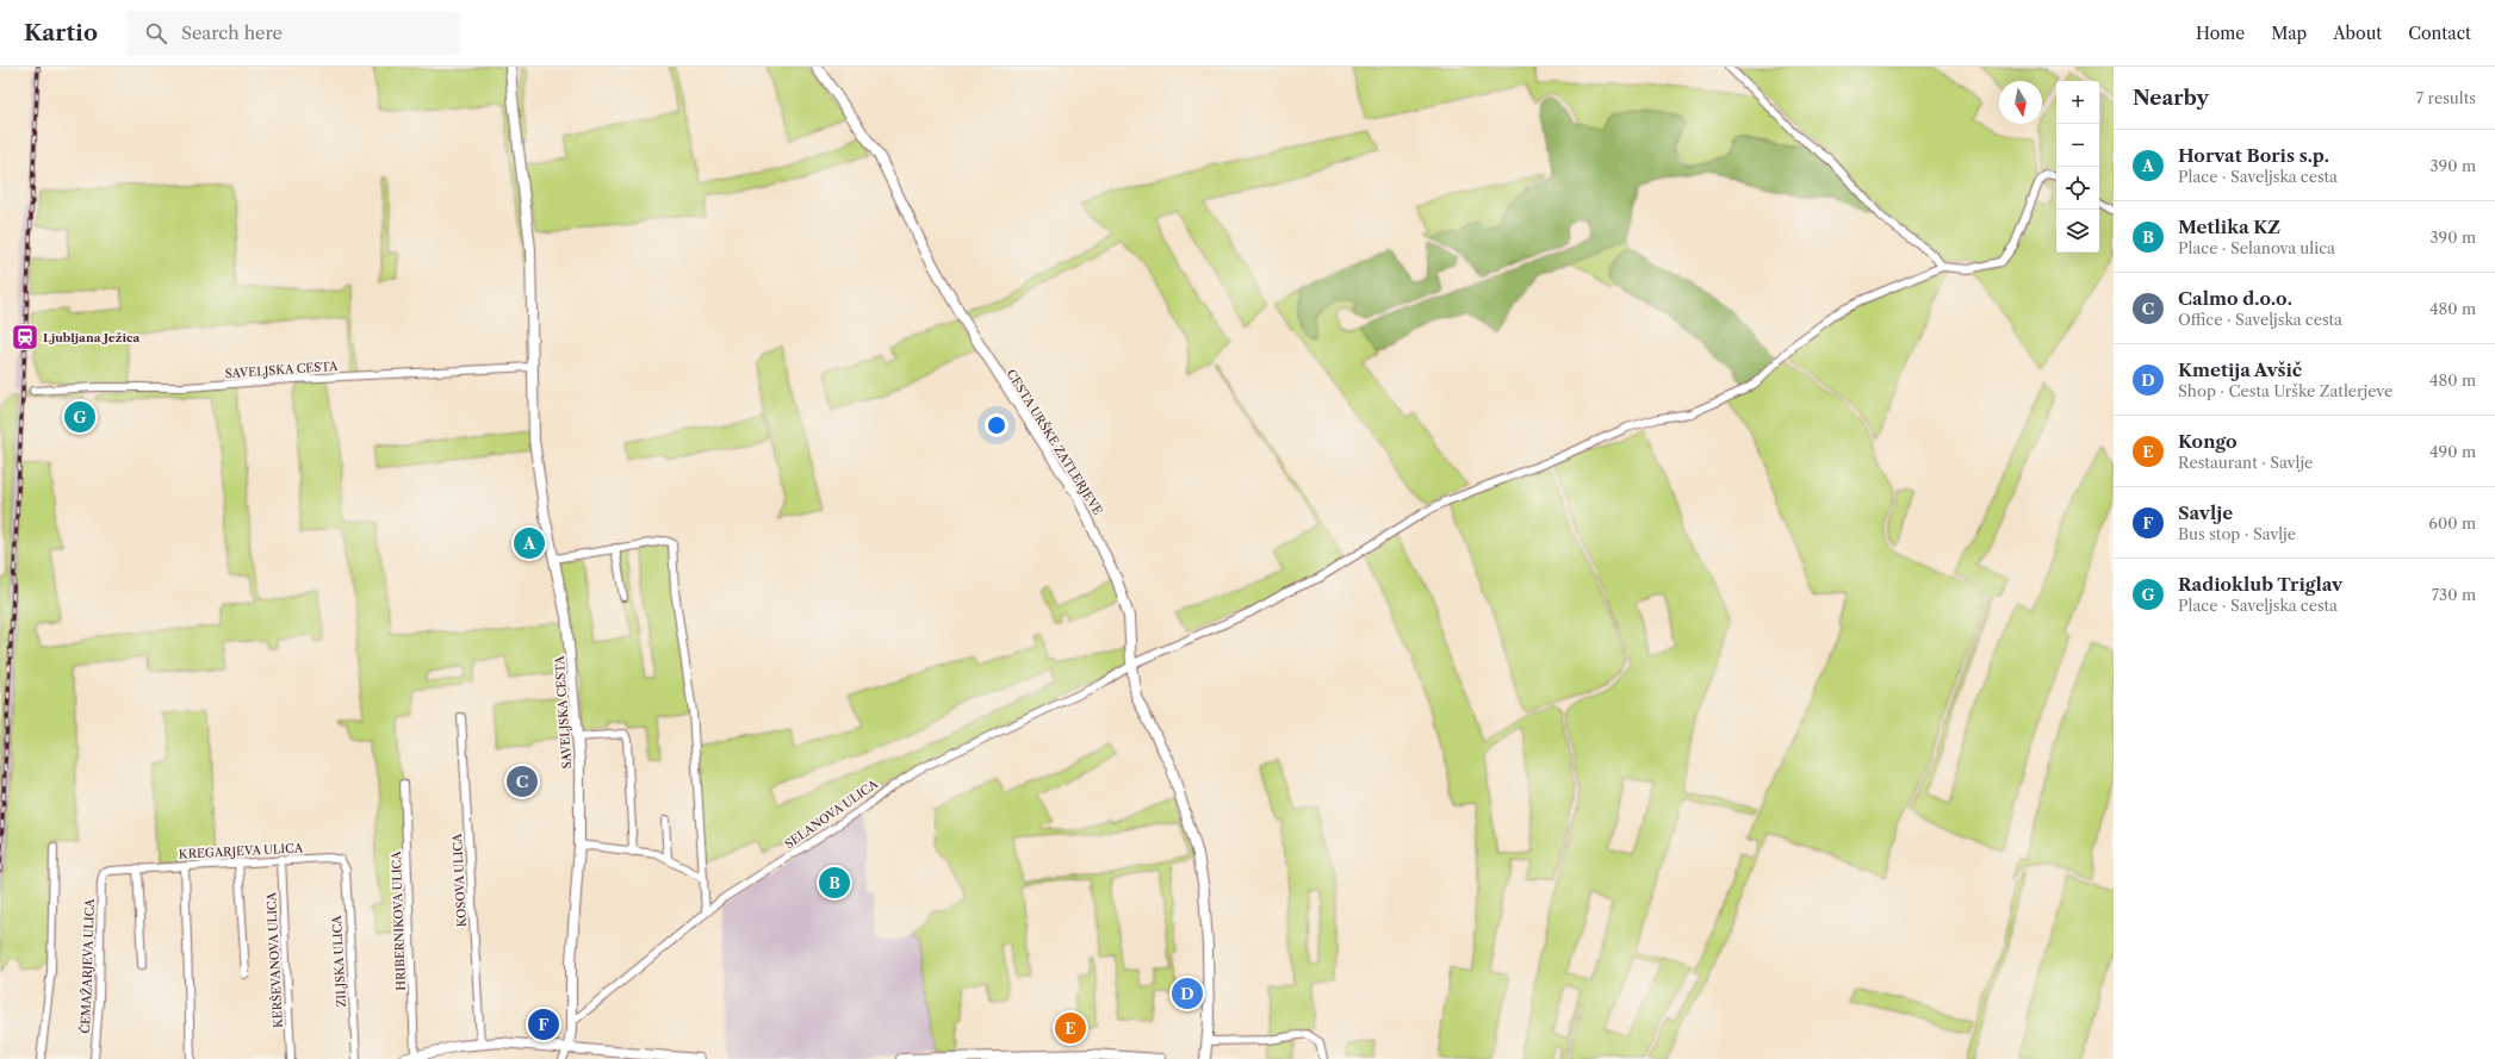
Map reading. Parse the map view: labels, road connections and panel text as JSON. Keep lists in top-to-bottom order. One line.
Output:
{"streets":{"street":["SAVELJSKA CESTA","CESTA URŠKE ZATLERJEVE","SELANOVA ULICA","KREGARJEVA ULICA","KOSOVA ULICA","HRIBERNIKOVA ULICA","KERŠEVANOVA ULICA","ZILJSKA ULICA","ČEMAŽARJEVA ULICA"]},"crossings":[["SAVELJSKA CESTA","SELANOVA ULICA"],["CESTA URŠKE ZATLERJEVE","SELANOVA ULICA"],["KREGARJEVA ULICA","KERŠEVANOVA ULICA"],["KREGARJEVA ULICA","ZILJSKA ULICA"],["KREGARJEVA ULICA","ČEMAŽARJEVA ULICA"]],"places":{"station":["Ljubljana Ježica"]},"north":"bottom","page":{"header":"Kartio","search":"Search here","nav":["Home","Map","About","Contact"],"heading":["Nearby","7 results"],"map_buttons":["+","−"],"list":[{"mark":"A","name":"Horvat Boris s.p.","note":"Place · Saveljska cesta","value":"390 m"},{"mark":"B","name":"Metlika KZ","note":"Place · Selanova ulica","value":"390 m"},{"mark":"C","name":"Calmo d.o.o.","note":"Office · Saveljska cesta","value":"480 m"},{"mark":"D","name":"Kmetija Avšič","note":"Shop · Cesta Urške Zatlerjeve","value":"480 m"},{"mark":"E","name":"Kongo","note":"Restaurant · Savlje","value":"490 m"},{"mark":"F","name":"Savlje","note":"Bus stop · Savlje","value":"600 m"},{"mark":"G","name":"Radioklub Triglav","note":"Place · Saveljska cesta","value":"730 m"}],"pins":["G","A","C","B","D","F","E"]}}
